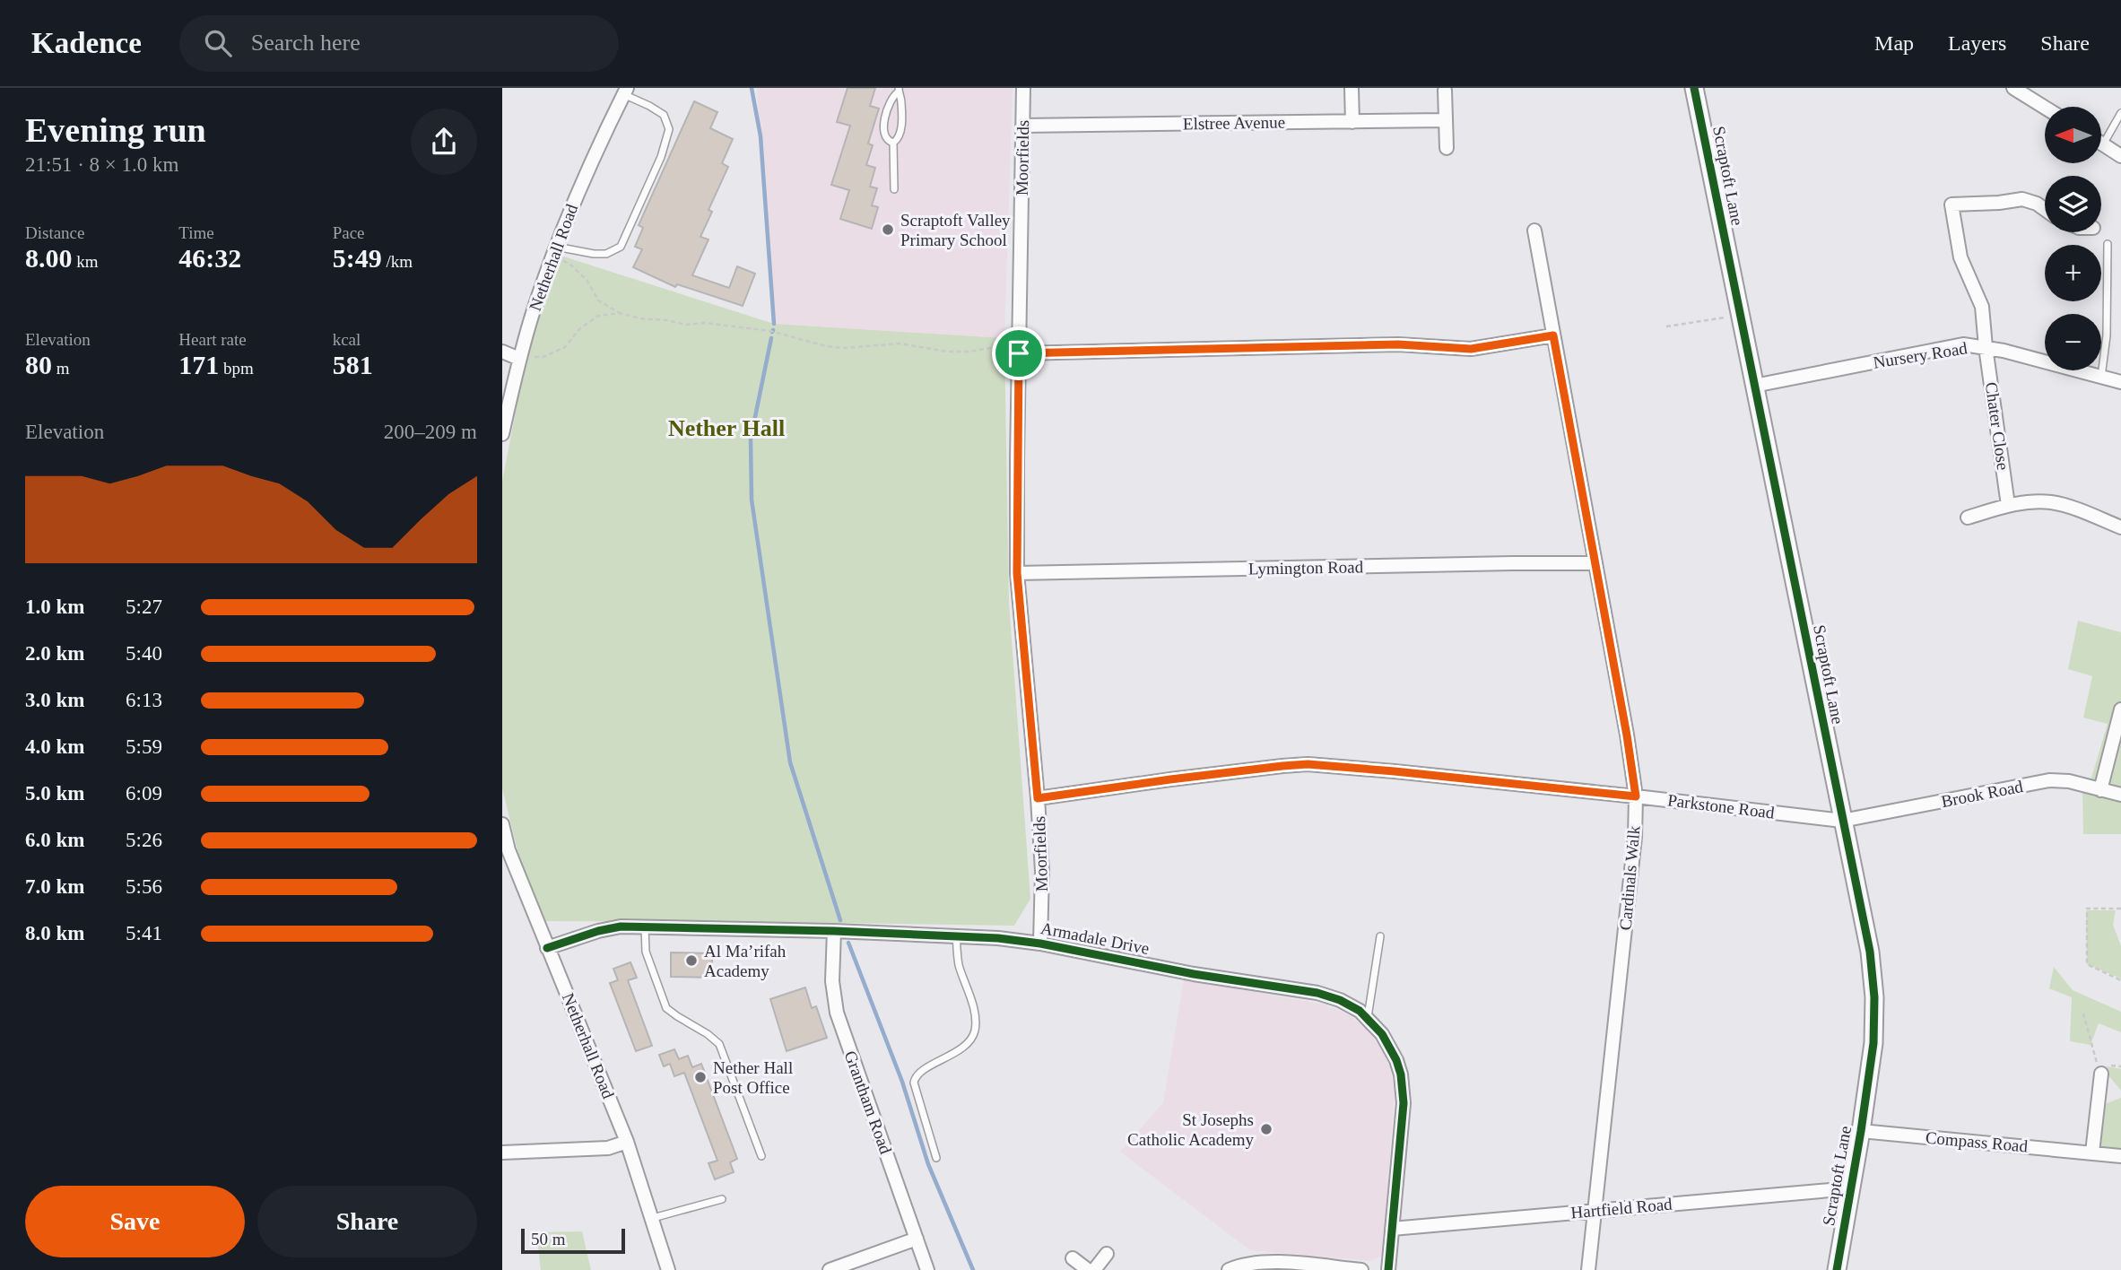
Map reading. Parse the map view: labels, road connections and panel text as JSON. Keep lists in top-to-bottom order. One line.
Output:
{"streets":{"street":["Elstree Avenue","Moorfields","Scraptoft Lane","Netherhall Road","Nursery Road","Chater Close","Lymington Road","Brook Road","Parkstone Road","Cardinals Walk","Armadale Drive","Grantham Road","Compass Road","Hartfield Road"]},"crossings":[["Elstree Avenue","Moorfields"],["Moorfields","Lymington Road"],["Moorfields","Parkstone Road"],["Moorfields","Armadale Drive"],["Scraptoft Lane","Nursery Road"],["Scraptoft Lane","Brook Road"],["Scraptoft Lane","Parkstone Road"],["Scraptoft Lane","Compass Road"],["Scraptoft Lane","Hartfield Road"],["Netherhall Road","Armadale Drive"],["Nursery Road","Chater Close"],["Lymington Road","Cardinals Walk"],["Brook Road","Parkstone Road"],["Parkstone Road","Cardinals Walk"],["Cardinals Walk","Hartfield Road"],["Armadale Drive","Grantham Road"],["Armadale Drive","Hartfield Road"]],"districts":["Nether Hall"],"places":["Scraptoft Valley Primary School","Al Ma’rifah Academy","Nether Hall Post Office","St Josephs Catholic Academy"],"scale_bar":"50 m","north":"left","page":{"header":"Kadence","search":"Search here","nav":["Map","Layers","Share"],"heading":["Evening run","21:51 · 8 × 1.0 km"],"map_buttons":["+","−"],"stats":[["Distance","8.00 km"],["Time","46:32"],["Pace","5:49 /km"],["Elevation","80 m"],["Heart rate","171 bpm"],["kcal","581"]],"chart":["Elevation","200–209 m"],"list":[{"name":"1.0 km","note":"5:27"},{"name":"2.0 km","note":"5:40"},{"name":"3.0 km","note":"6:13"},{"name":"4.0 km","note":"5:59"},{"name":"5.0 km","note":"6:09"},{"name":"6.0 km","note":"5:26"},{"name":"7.0 km","note":"5:56"},{"name":"8.0 km","note":"5:41"}],"buttons":["Save","Share"],"scale":"50 m"}}
